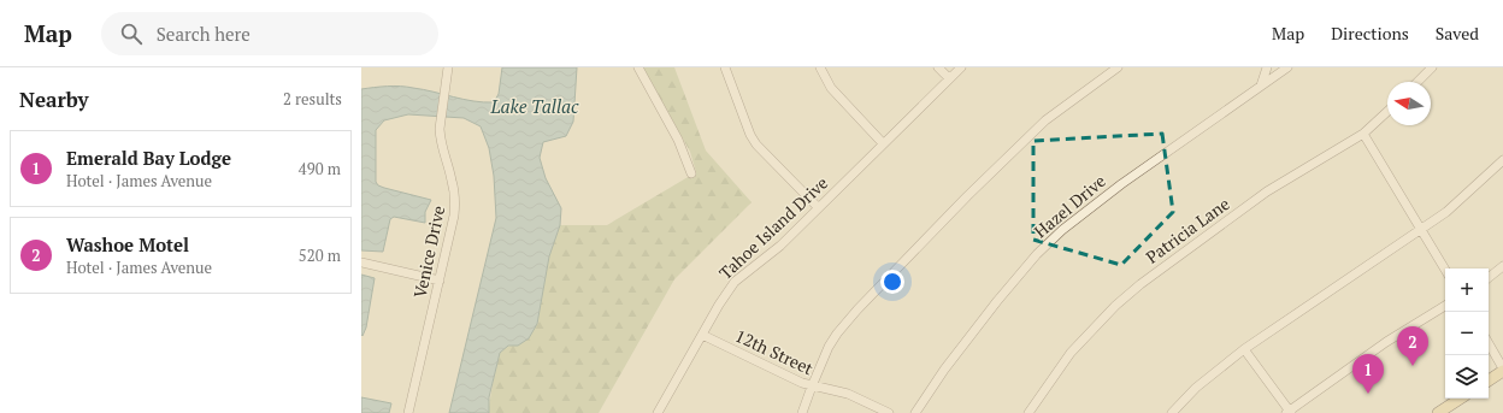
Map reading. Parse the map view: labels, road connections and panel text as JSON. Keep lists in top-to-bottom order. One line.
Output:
{"streets":{"street":["Hazel Drive","Tahoe Island Drive","Patricia Lane","Venice Drive","12th Street"]},"crossings":[["Tahoe Island Drive","12th Street"]],"water":["Lake Tallac"],"north":"left","page":{"header":"Map","search":"Search here","nav":["Map","Directions","Saved"],"heading":["Nearby","2 results"],"list":[{"mark":"1","name":"Emerald Bay Lodge","note":"Hotel · James Avenue","value":"490 m"},{"mark":"2","name":"Washoe Motel","note":"Hotel · James Avenue","value":"520 m"}],"map_buttons":["+","−"],"pins":["2","1"]}}
